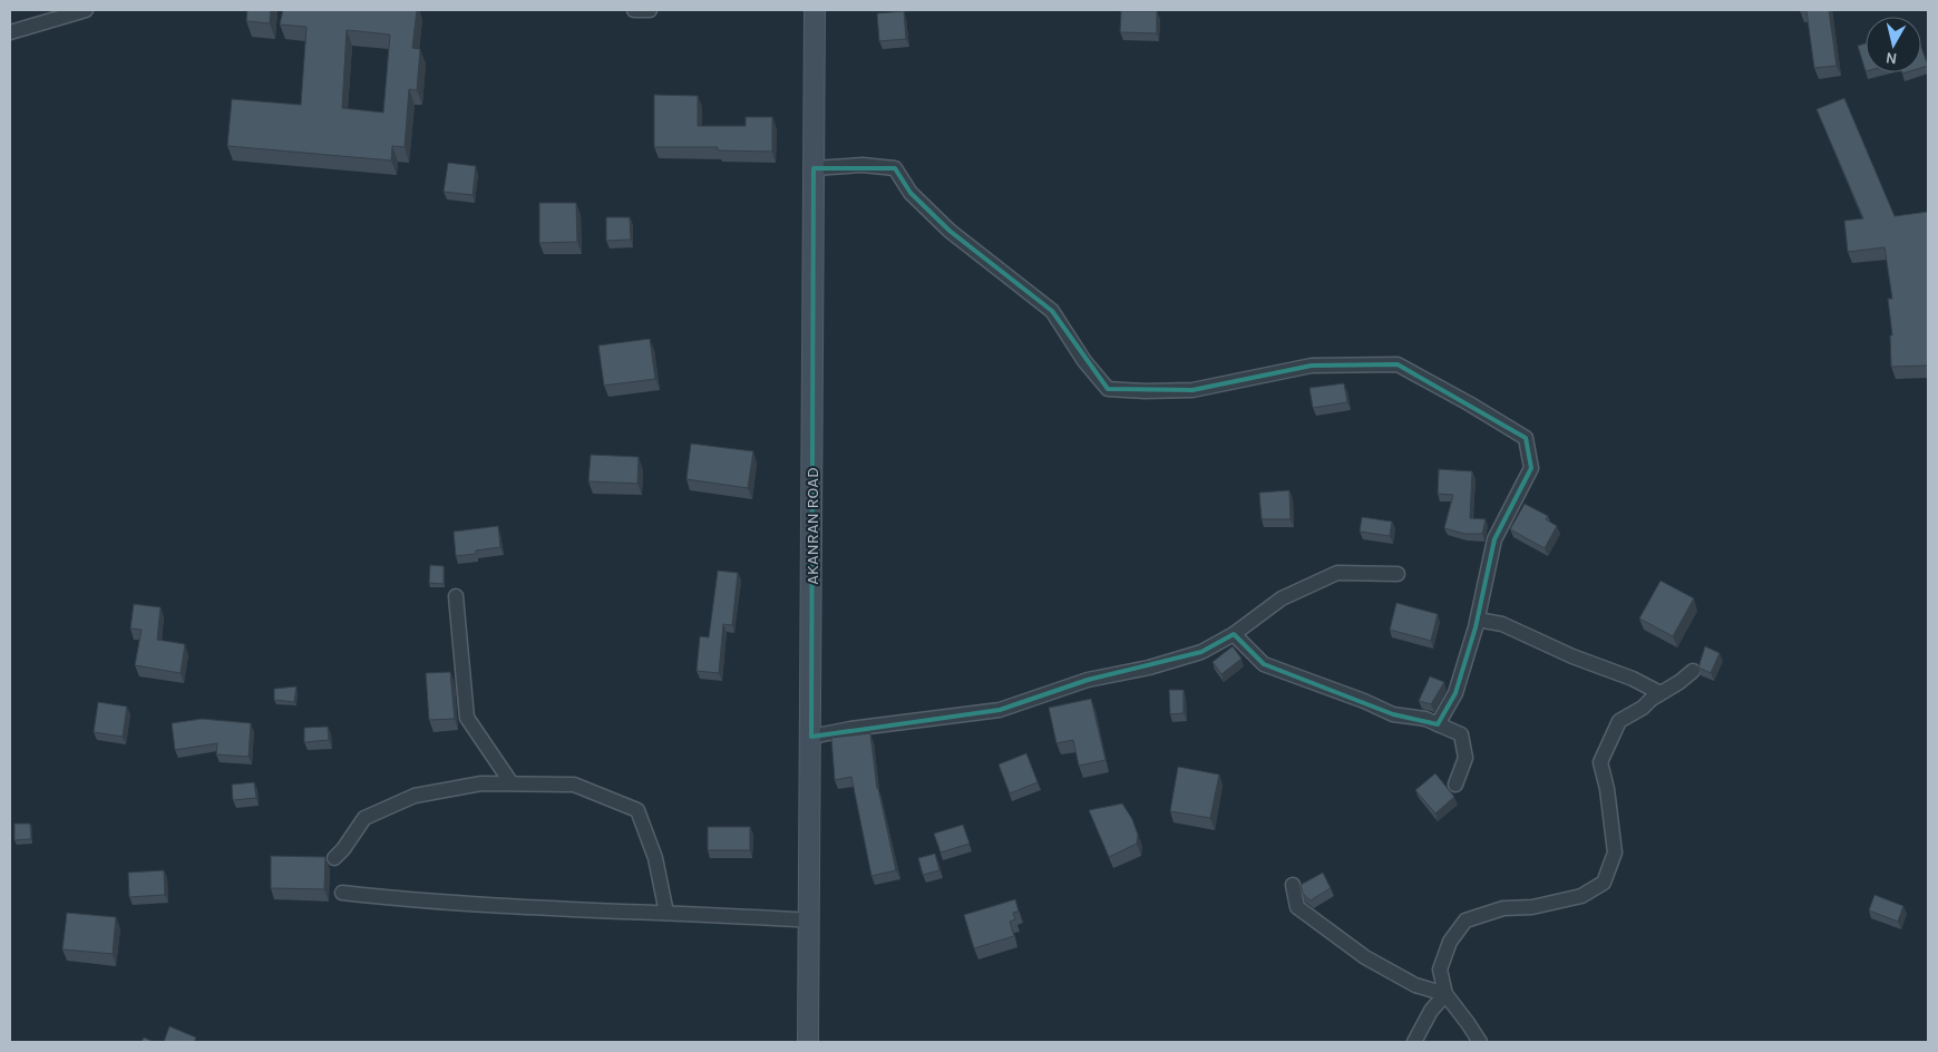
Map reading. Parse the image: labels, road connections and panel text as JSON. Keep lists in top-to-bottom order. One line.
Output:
{"streets":{"main road":["AKANRAN ROAD"]},"north":"bottom"}
